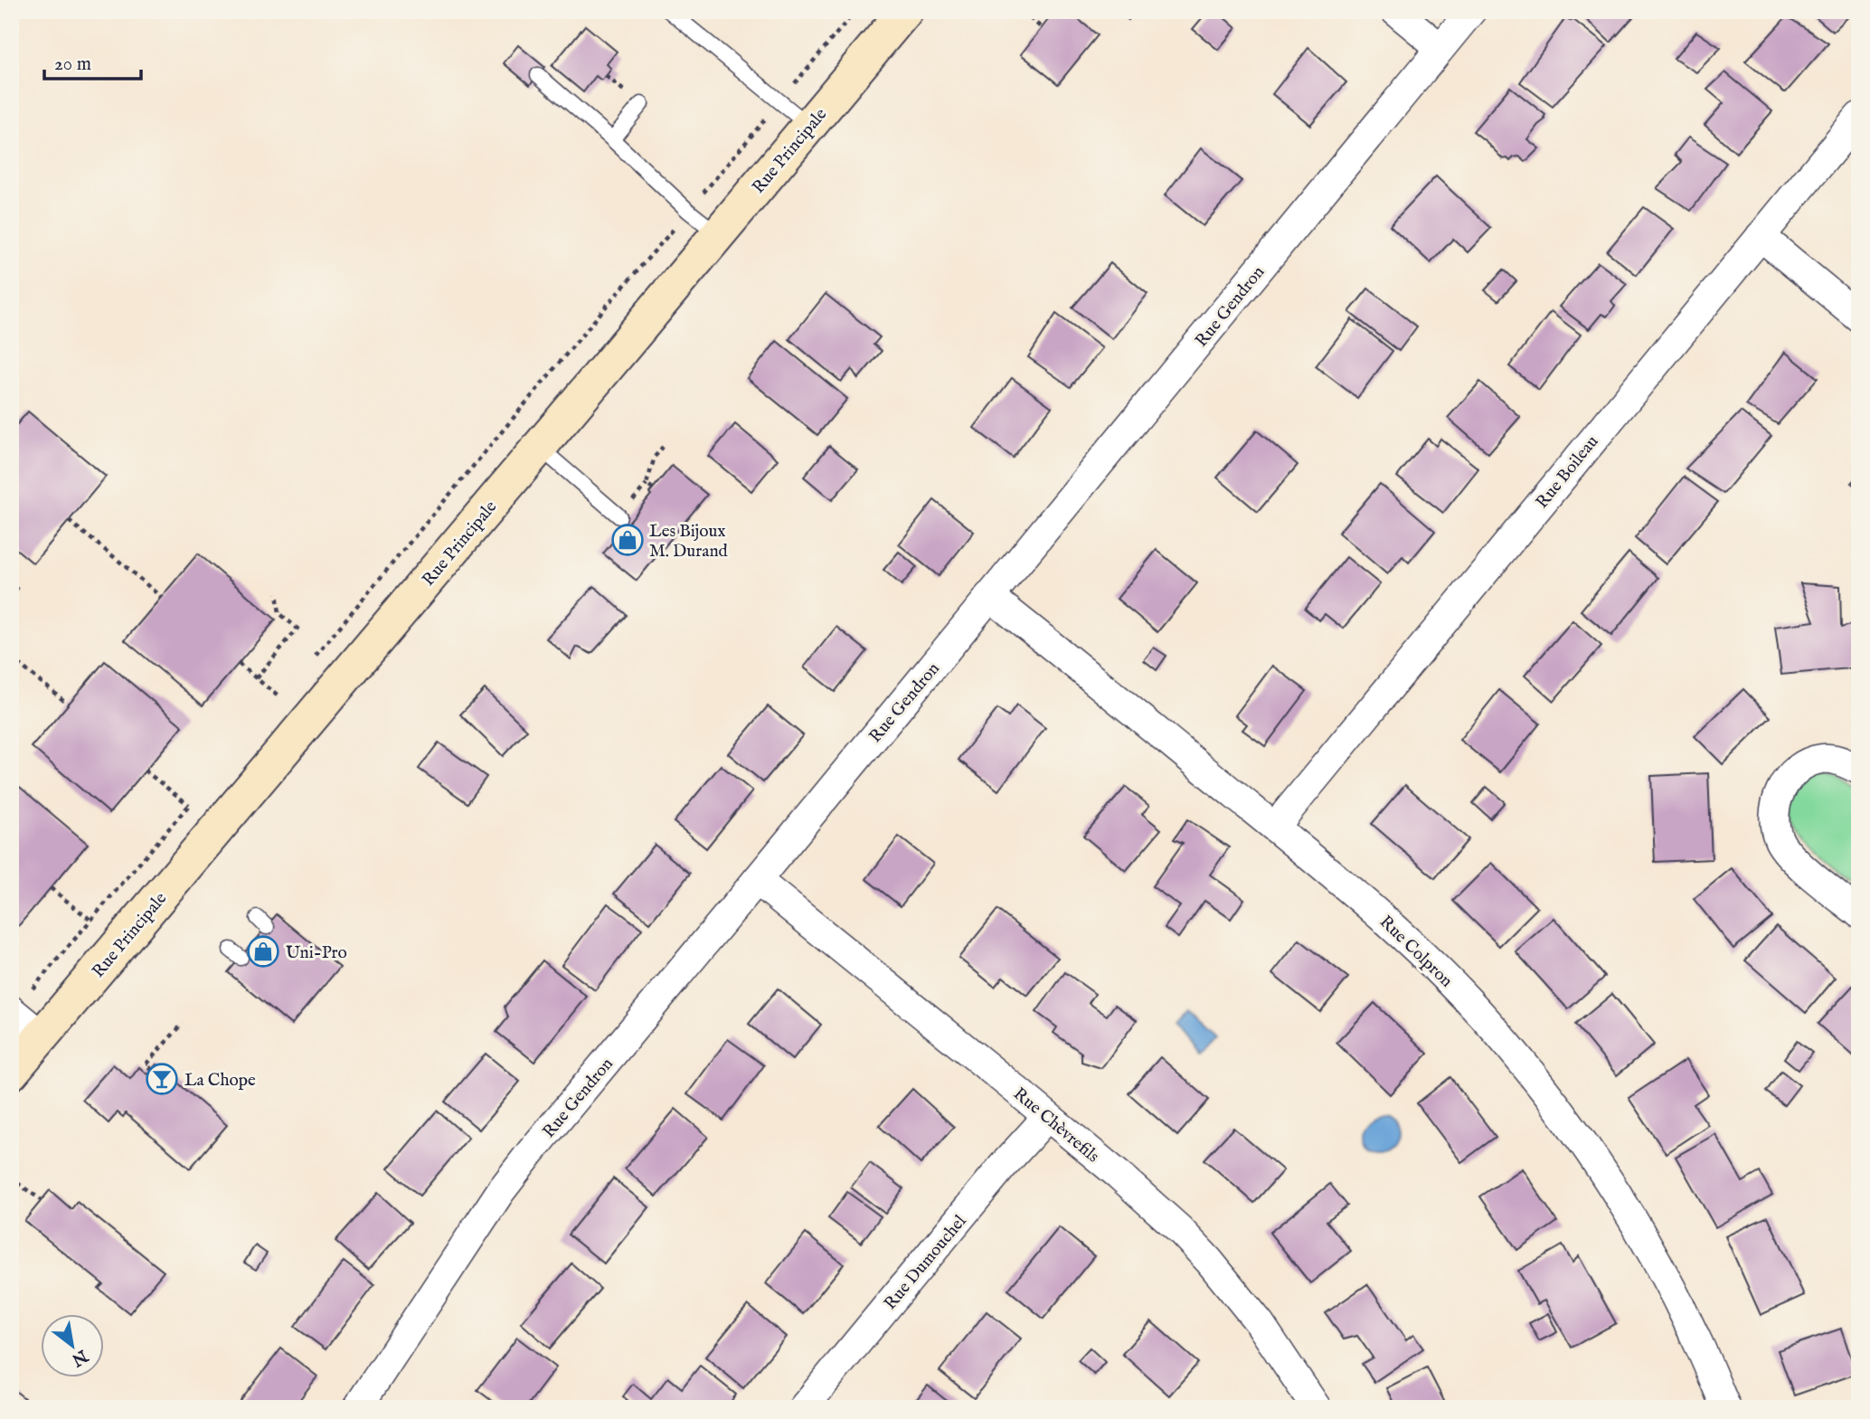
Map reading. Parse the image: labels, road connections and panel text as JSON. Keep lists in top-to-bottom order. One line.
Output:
{"streets":{"street":["Rue Principale","Rue Gendron","Rue Boileau","Rue Colpron","Rue Chèvrefils","Rue Dumouchel"]},"crossings":[["Rue Gendron","Rue Colpron"],["Rue Gendron","Rue Chèvrefils"],["Rue Boileau","Rue Colpron"],["Rue Chèvrefils","Rue Dumouchel"]],"places":{"shop":["Les Bijoux M. Durand","Uni-Pro"],"bar":["La Chope"]},"scale_bar":"20 m","north":"bottom right"}
